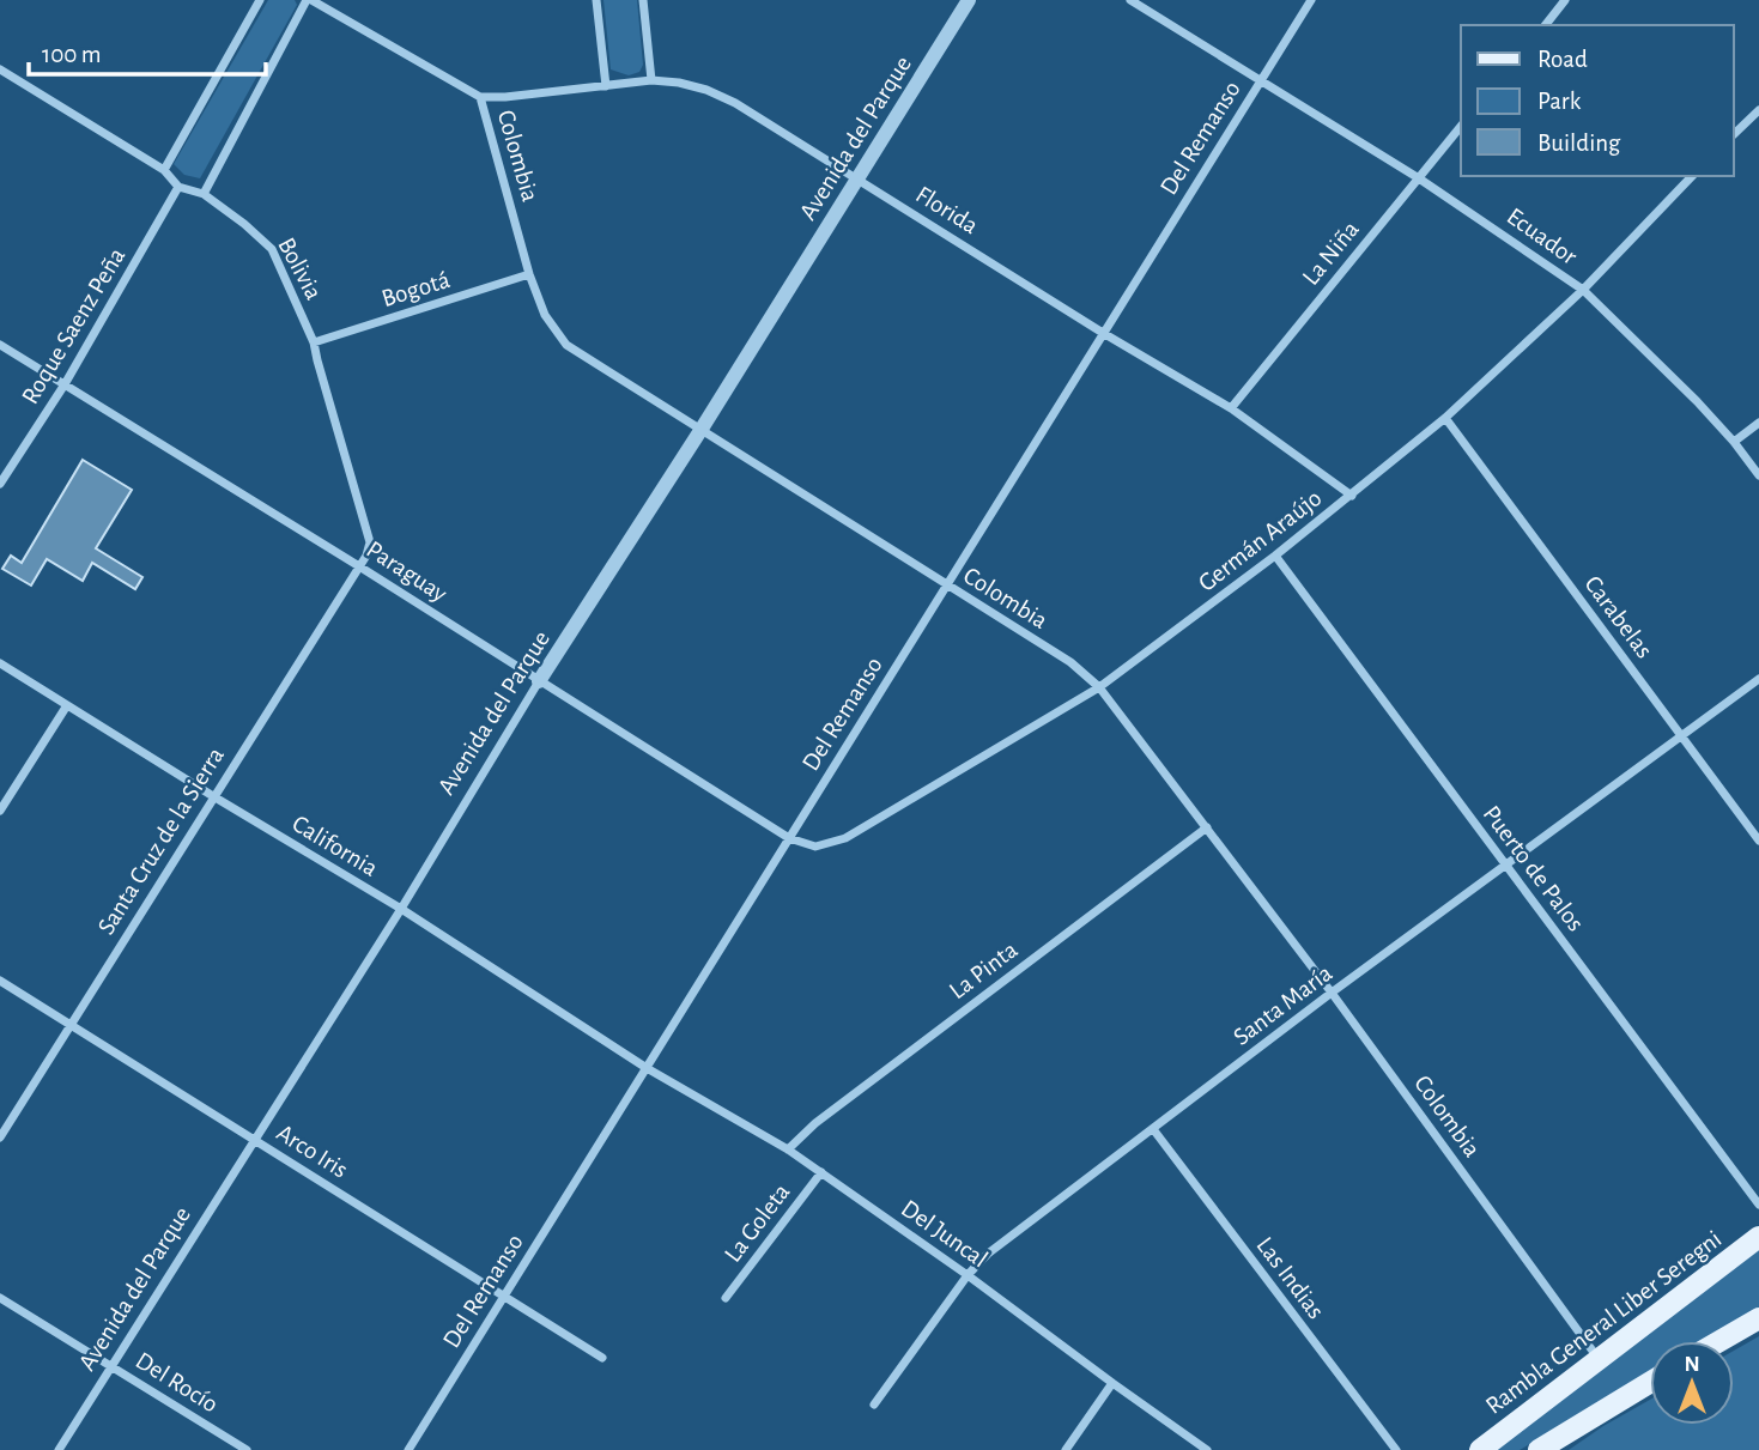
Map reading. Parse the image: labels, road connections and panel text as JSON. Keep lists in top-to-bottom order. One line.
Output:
{"streets":{"main road":["Rambla General Liber Seregni"],"street":["Avenida del Parque","Del Remanso","Colombia","Florida","Ecuador","La Niña","Bolivia","Bogotá","Roque Saenz Peña","Germán Araújo","Paraguay","Carabelas","Santa Cruz de la Sierra","California","Puerto de Palos","La Pinta","Santa María","Arco Iris","La Goleta","Del Juncal","Las Indias","Del Rocío"]},"crossings":[["Avenida del Parque","Colombia"],["Avenida del Parque","Florida"],["Avenida del Parque","Paraguay"],["Avenida del Parque","California"],["Avenida del Parque","Arco Iris"],["Avenida del Parque","Del Rocío"],["Del Remanso","Colombia"],["Del Remanso","Florida"],["Del Remanso","Ecuador"],["Del Remanso","Germán Araújo"],["Del Remanso","Paraguay"],["Del Remanso","California"],["Del Remanso","Arco Iris"],["Del Remanso","Del Juncal"],["Colombia","Florida"],["Colombia","Bogotá"],["Colombia","Germán Araújo"],["Colombia","La Pinta"],["Colombia","Santa María"],["Colombia","Rambla General Liber Seregni"],["Florida","La Niña"],["Florida","Germán Araújo"],["Ecuador","La Niña"],["Ecuador","Germán Araújo"],["Bolivia","Bogotá"],["Bolivia","Roque Saenz Peña"],["Bolivia","Paraguay"],["Bolivia","Santa Cruz de la Sierra"],["Roque Saenz Peña","Paraguay"],["Germán Araújo","Paraguay"],["Germán Araújo","Carabelas"],["Germán Araújo","Puerto de Palos"],["Paraguay","Santa Cruz de la Sierra"],["Carabelas","Santa María"],["Santa Cruz de la Sierra","California"],["Santa Cruz de la Sierra","Arco Iris"],["California","Del Juncal"],["Puerto de Palos","Santa María"],["La Pinta","Del Juncal"],["Santa María","Del Juncal"],["Santa María","Las Indias"],["La Goleta","Del Juncal"]],"legend":["Road","Park","Building"],"scale_bar":"100 m","north":"top"}
